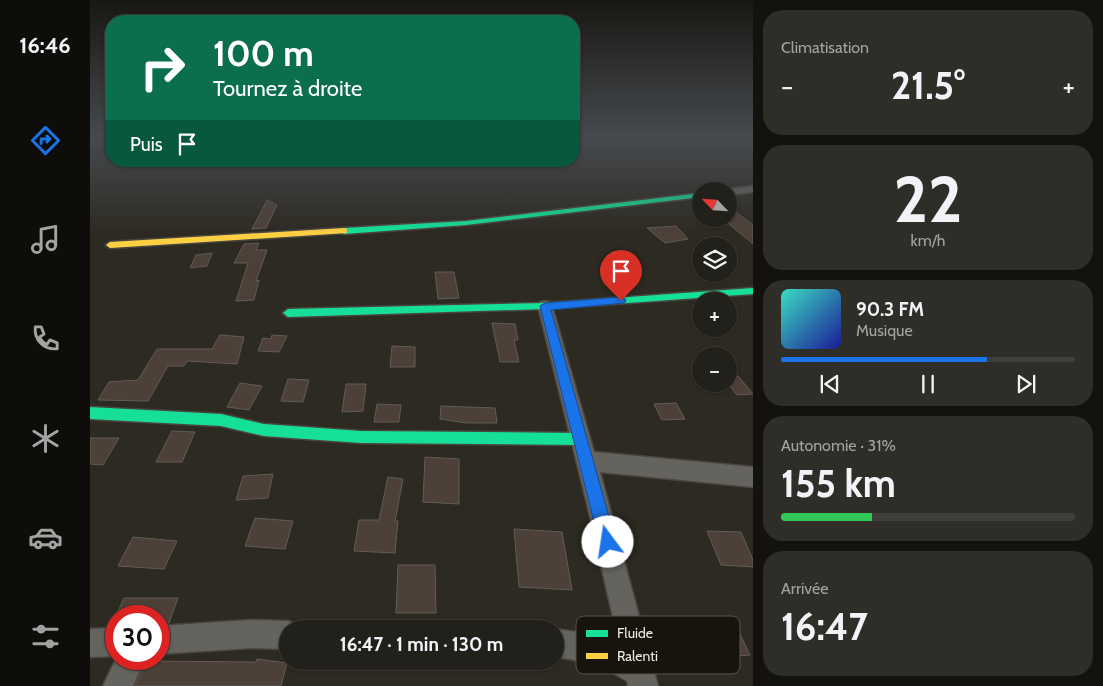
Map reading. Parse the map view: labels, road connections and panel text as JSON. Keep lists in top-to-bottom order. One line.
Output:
{"legend":["Fluide","Ralenti"],"north":"top left","page":{"tabs":"16:46","tile":["Climatisation",["22","km/h"],["Autonomie · 31%","155 km"],["Arrivée","16:47"]],"turn":["100 m","Tournez à droite"],"heat":["−","21.5°","+"],"then":"Puis","map_buttons":["+","−"],"song":["90.3 FM","Musique"],"limit":"30","trip":"16:47 · 1 min · 130 m"}}
